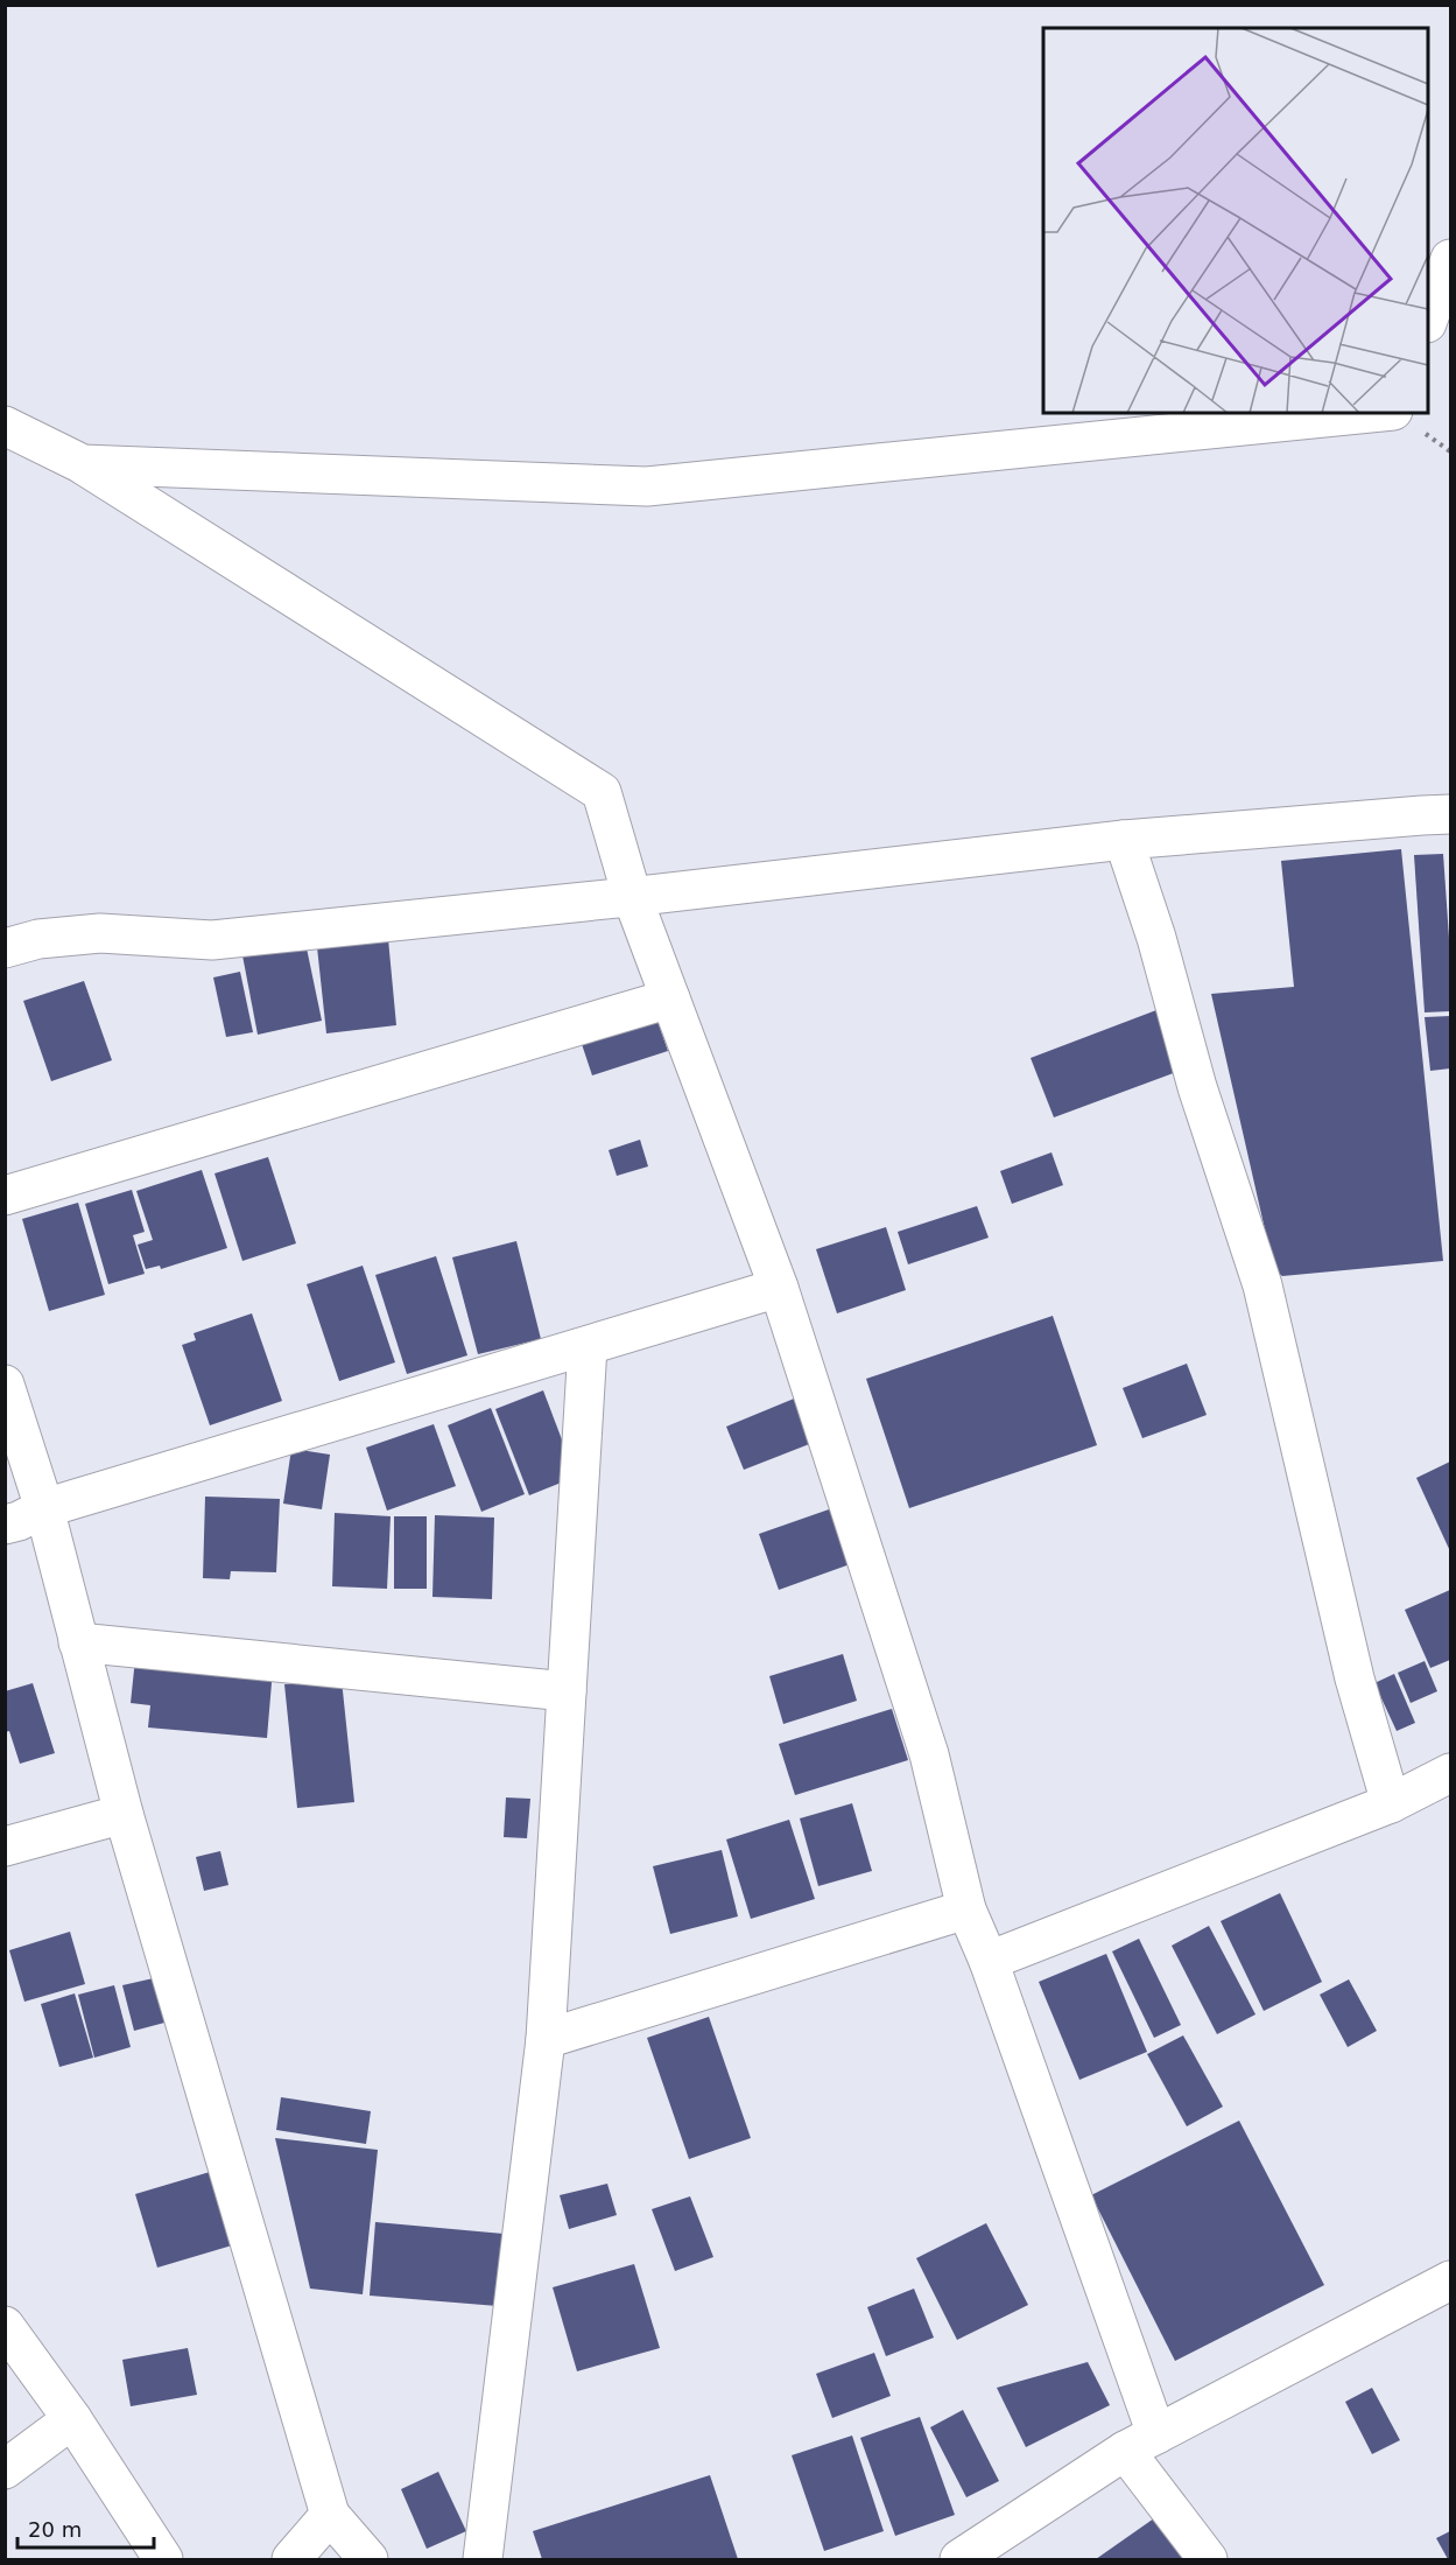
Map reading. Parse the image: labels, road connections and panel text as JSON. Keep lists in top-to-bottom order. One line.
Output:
{"scale_bar":"20 m"}
